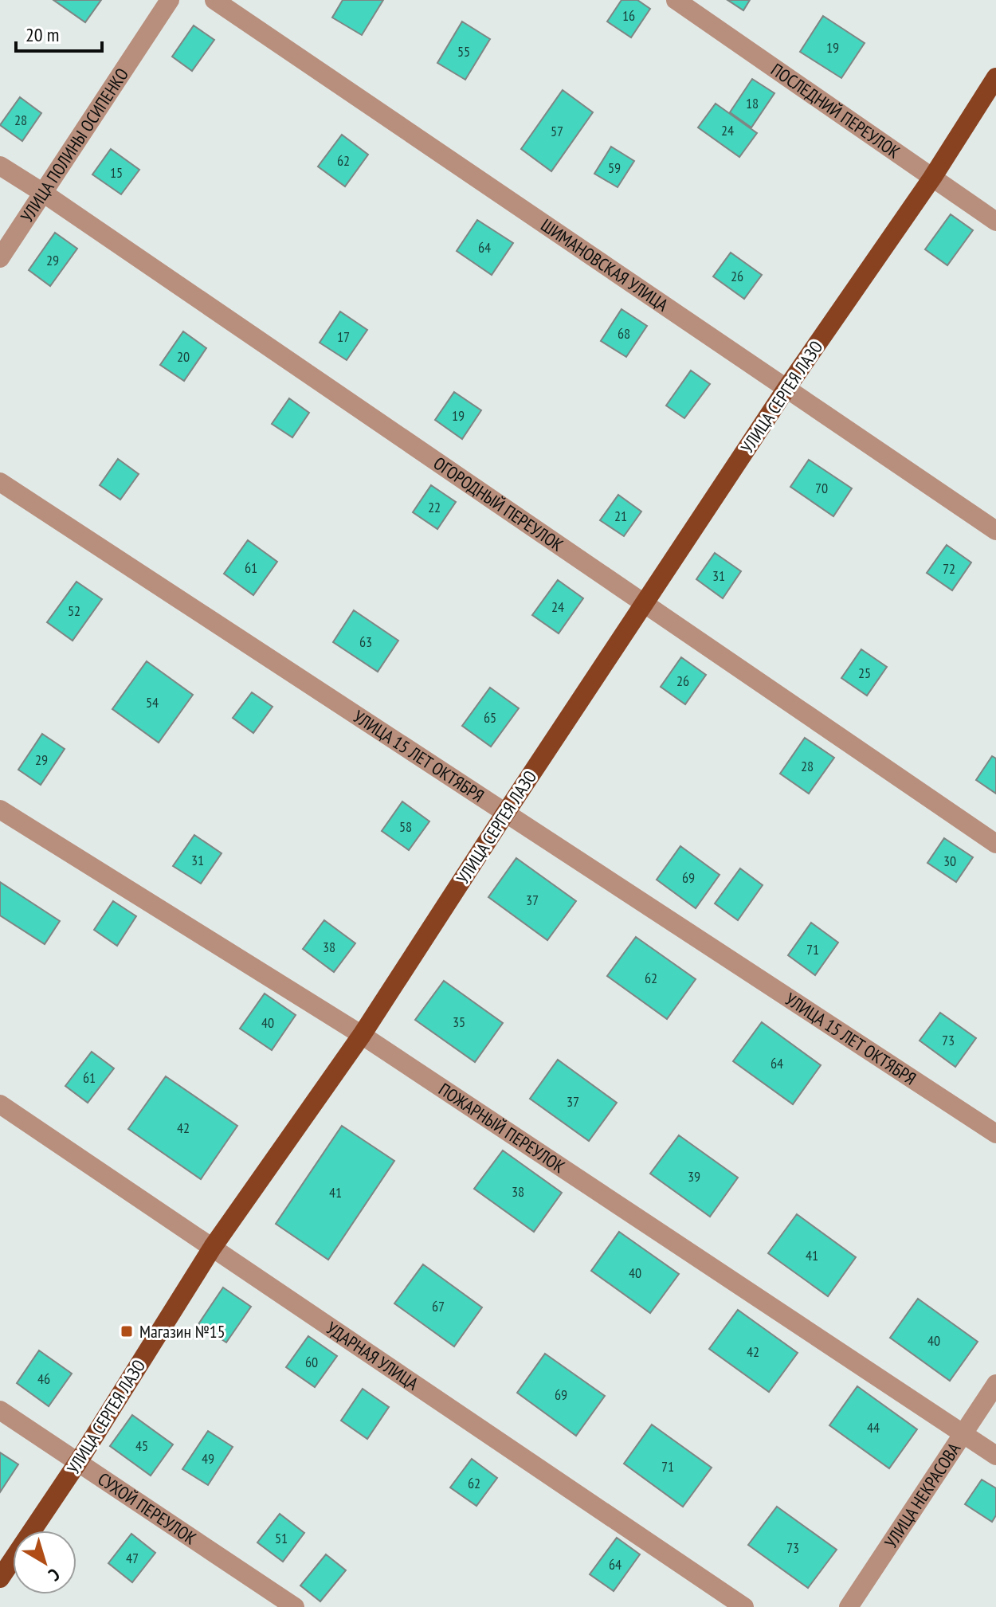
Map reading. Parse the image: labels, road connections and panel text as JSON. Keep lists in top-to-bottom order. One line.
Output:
{"streets":{"main road":["УЛИЦА СЕРГЕЯ ЛАЗО"],"street":["ПОСЛЕДНИЙ ПЕРЕУЛОК","УЛИЦА ПОЛИНЫ ОСИПЕНКО","ШИМАНОВСКАЯ УЛИЦА","ОГОРОДНЫЙ ПЕРЕУЛОК","УЛИЦА 15 ЛЕТ ОКТЯБРЯ","ПОЖАРНЫЙ ПЕРЕУЛОК","УДАРНАЯ УЛИЦА","УЛИЦА НЕКРАСОВА","СУХОЙ ПЕРЕУЛОК"]},"crossings":[["ПОСЛЕДНИЙ ПЕРЕУЛОК","УЛИЦА СЕРГЕЯ ЛАЗО"],["УЛИЦА ПОЛИНЫ ОСИПЕНКО","ОГОРОДНЫЙ ПЕРЕУЛОК"],["ШИМАНОВСКАЯ УЛИЦА","УЛИЦА СЕРГЕЯ ЛАЗО"],["УЛИЦА СЕРГЕЯ ЛАЗО","ОГОРОДНЫЙ ПЕРЕУЛОК"],["УЛИЦА СЕРГЕЯ ЛАЗО","УЛИЦА 15 ЛЕТ ОКТЯБРЯ"],["УЛИЦА СЕРГЕЯ ЛАЗО","ПОЖАРНЫЙ ПЕРЕУЛОК"],["УЛИЦА СЕРГЕЯ ЛАЗО","УДАРНАЯ УЛИЦА"],["УЛИЦА СЕРГЕЯ ЛАЗО","СУХОЙ ПЕРЕУЛОК"],["ПОЖАРНЫЙ ПЕРЕУЛОК","УЛИЦА НЕКРАСОВА"]],"places":{"transit":["Магазин №15"]},"house_numbers":["16","19","55","18","28","24","57","62","59","15","64","29","26","68","17","20","19","70","22","21","61","72","31","24","52","63","25","26","54","65","29","28","58","31","30","69","37","38","71","62","35","40","73","64","61","37","42","39","38","41","41","40","67","40","42","60","46","69","44","45","49","71","62","51","73","47","64"],"scale_bar":"20 m","north":"bottom right"}
